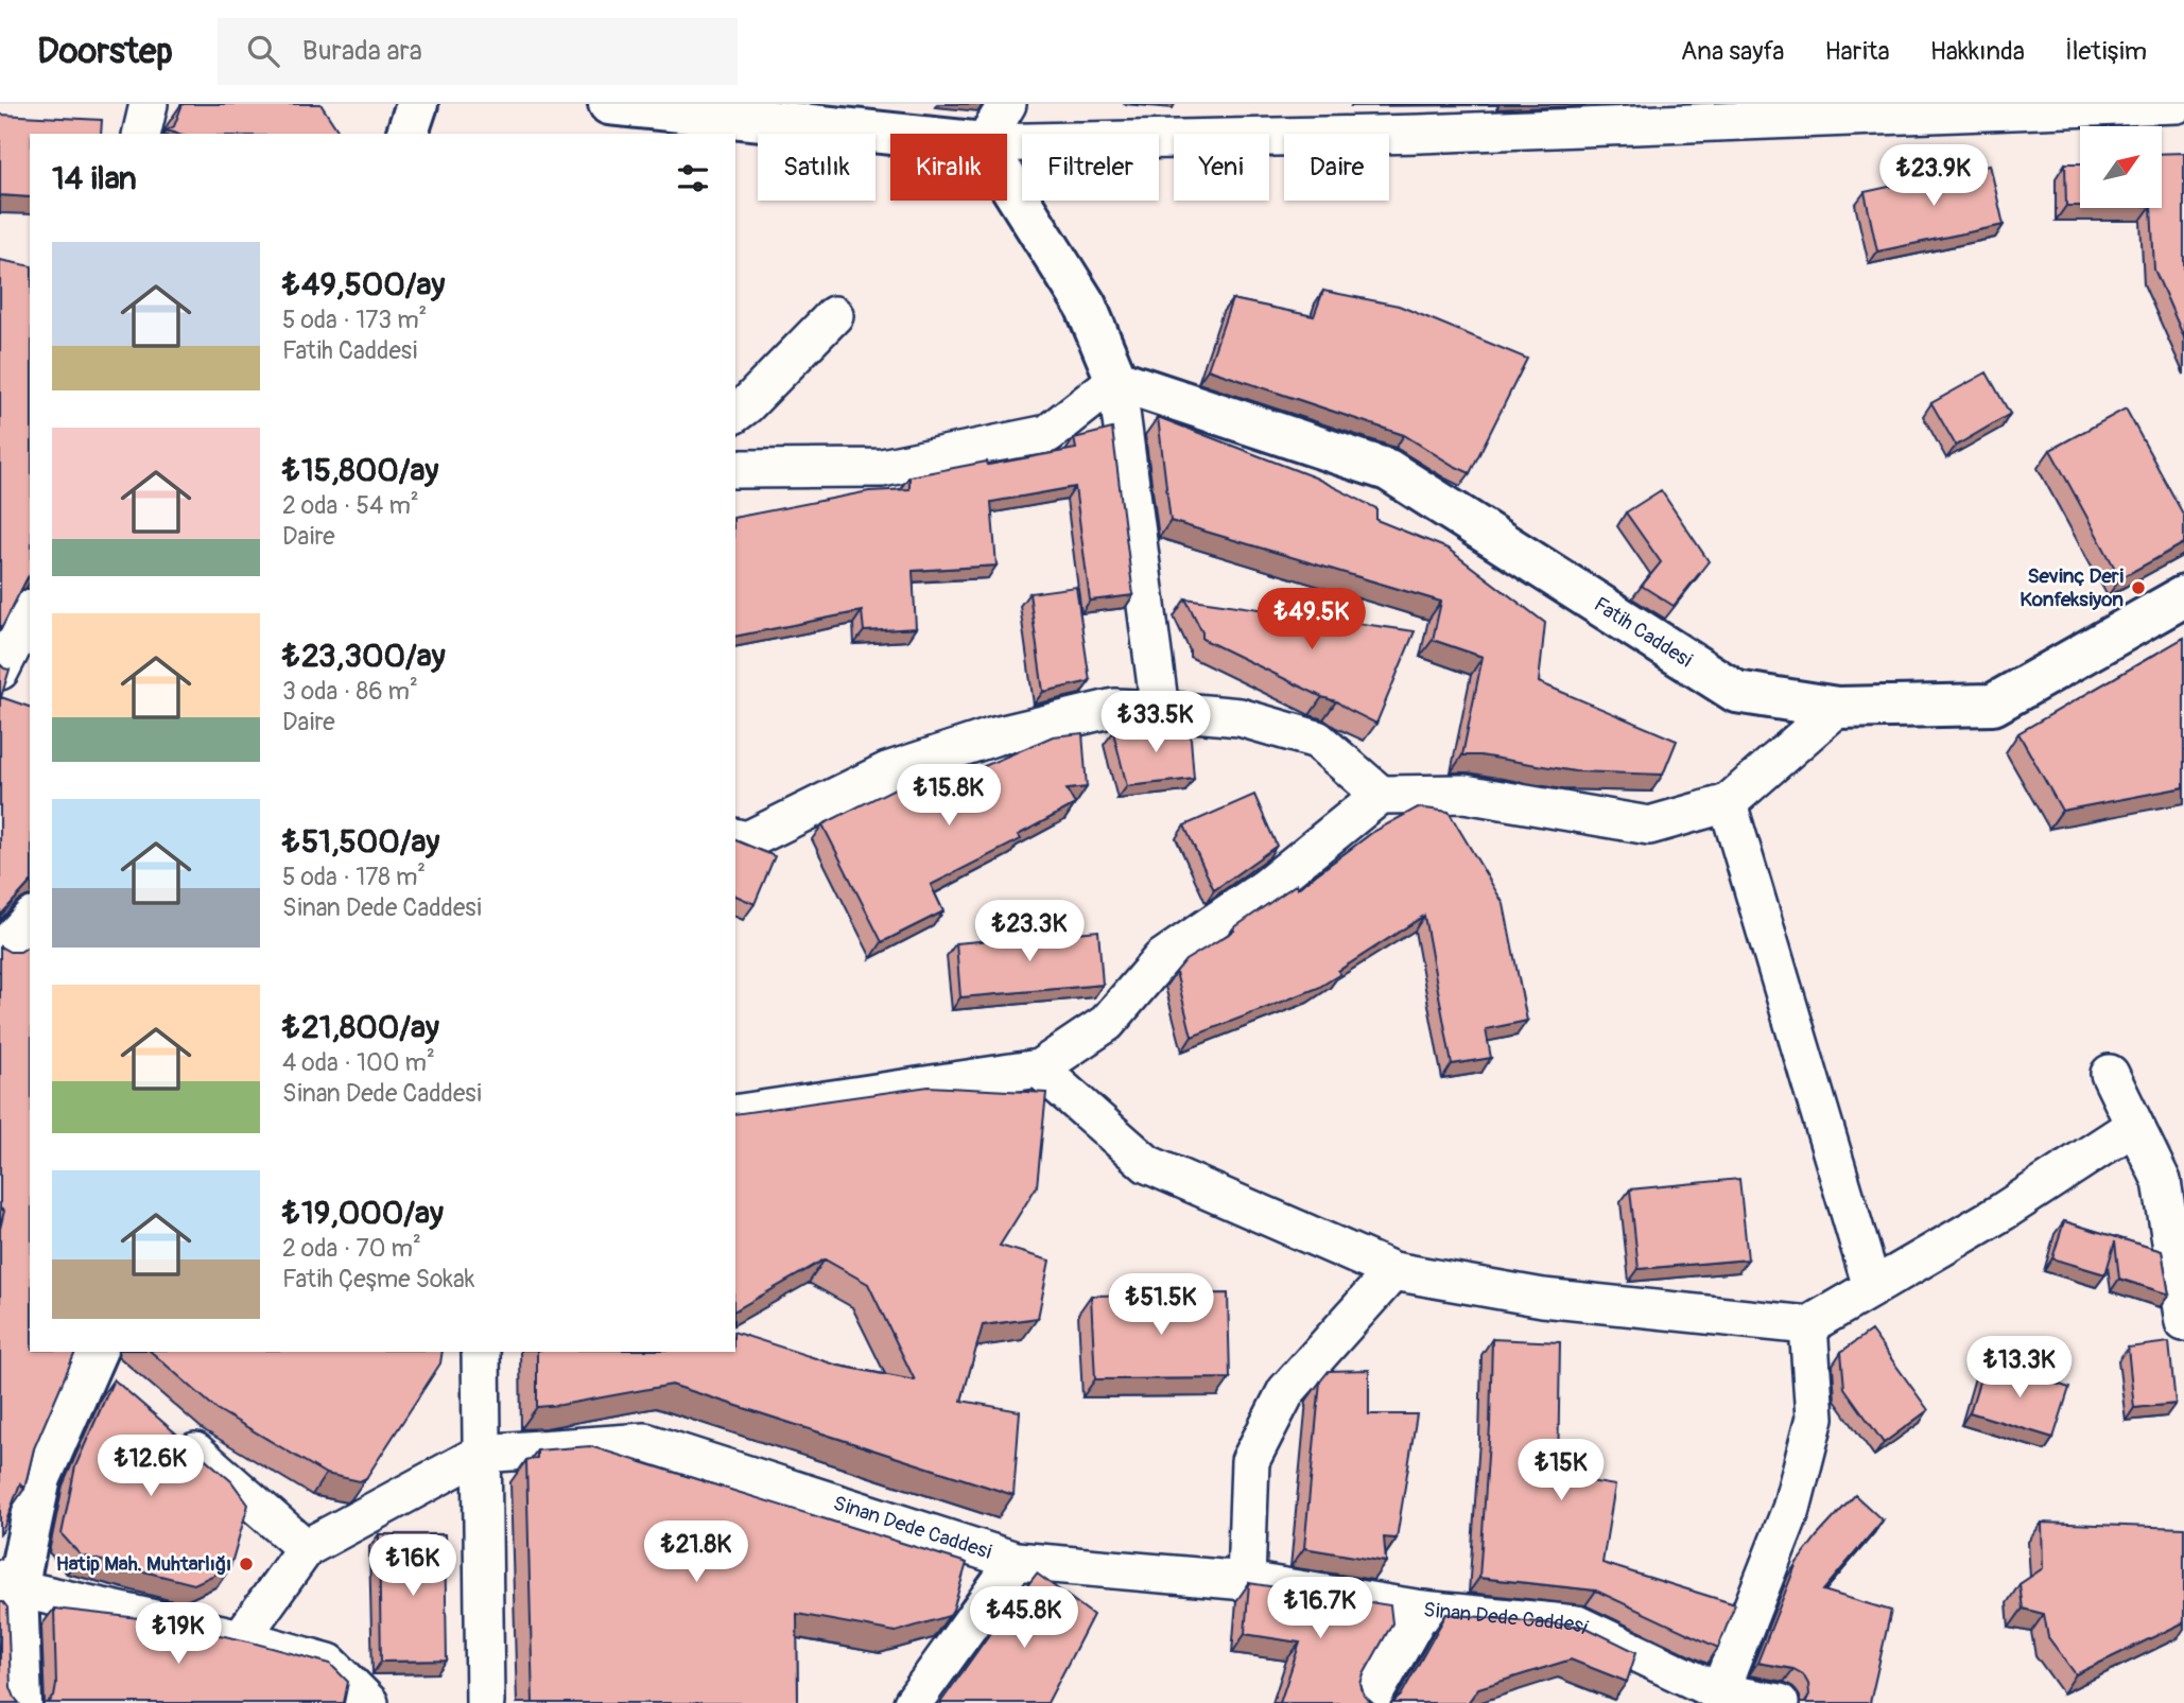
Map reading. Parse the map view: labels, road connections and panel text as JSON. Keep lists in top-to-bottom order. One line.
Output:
{"streets":{"main road":["Fatih Caddesi"],"street":["Sinan Dede Caddesi"]},"places":["Sevinç Deri Konfeksiyon","Hatip Mah. Muhtarlığı"],"north":"top right","page":{"header":"Doorstep","search":"Burada ara","nav":["Ana sayfa","Harita","Hakkında","İletişim"],"chip":["Satılık","Kiralık","Filtreler","Yeni","Daire"],"heading":"14 ilan","price":["₺23.9K","₺49.5K","₺33.5K","₺15.8K","₺23.3K","₺51.5K","₺13.3K","₺12.6K","₺15K","₺21.8K","₺16K","₺16.7K","₺45.8K","₺19K"],"list":[{"name":"₺49,500/ay","note":"5 oda · 173 m² · Fatih Caddesi"},{"name":"₺15,800/ay","note":"2 oda · 54 m² · Daire"},{"name":"₺23,300/ay","note":"3 oda · 86 m² · Daire"},{"name":"₺51,500/ay","note":"5 oda · 178 m² · Sinan Dede Caddesi"},{"name":"₺21,800/ay","note":"4 oda · 100 m² · Sinan Dede Caddesi"},{"name":"₺19,000/ay","note":"2 oda · 70 m² · Fatih Çeşme Sokak"}]}}
